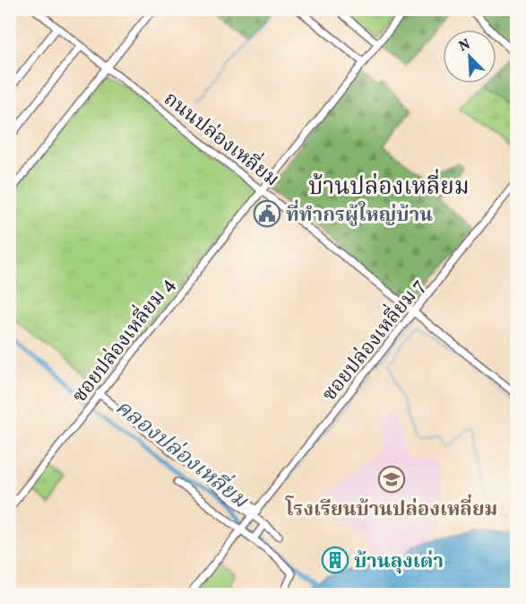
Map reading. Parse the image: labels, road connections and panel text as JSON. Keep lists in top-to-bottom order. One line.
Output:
{"streets":{"street":["ถนนปล่องเหลี่ยม","ซอยปล่องเหลี่ยม 4","ซอยปล่องเหลี่ยม 7"]},"crossings":[["ถนนปล่องเหลี่ยม","ซอยปล่องเหลี่ยม 4"],["ถนนปล่องเหลี่ยม","ซอยปล่องเหลี่ยม 7"]],"districts":["บ้านปล่องเหลี่ยม"],"water":["คลองปล่องเหลี่ยม"],"places":{"public building":["ที่ทำกรผู้ใหญ่บ้าน"],"school or university":["โรงเรียนบ้านปล่องเหลี่ยม"],"building":["บ้านลุงเต่า"]},"north":"top left"}
